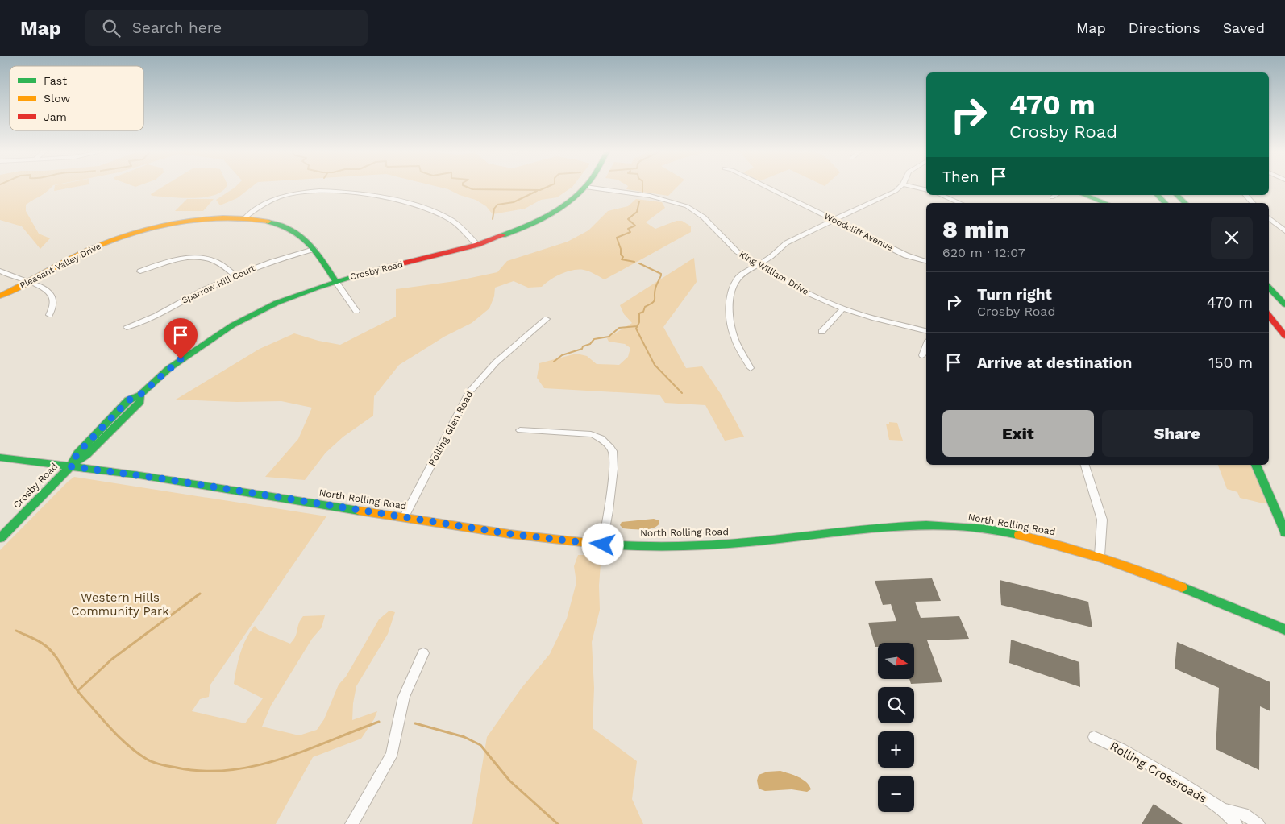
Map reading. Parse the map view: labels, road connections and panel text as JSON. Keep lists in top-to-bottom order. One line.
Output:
{"streets":{"main road":["Pleasant Valley Drive","Crosby Road","North Rolling Road"],"street":["Woodcliff Avenue","King William Drive","Sparrow Hill Court","Rolling Glen Road","Rolling Crossroads"]},"crossings":[["Pleasant Valley Drive","Crosby Road"],["Pleasant Valley Drive","Sparrow Hill Court"],["Crosby Road","King William Drive"],["Crosby Road","North Rolling Road"],["Rolling Glen Road","North Rolling Road"]],"parks":["Western Hills Community Park"],"legend":["Fast","Slow","Jam"],"north":"right","page":{"header":"Map","search":"Search here","nav":["Map","Directions","Saved"],"turn":["470 m","Crosby Road"],"then":"Then","heading":["8 min","620 m · 12:07"],"list":[{"name":"Turn right","note":"Crosby Road","value":"470 m"},{"name":"Arrive at destination","value":"150 m"}],"buttons":["Exit","Share"],"map_buttons":["+","−"]}}
